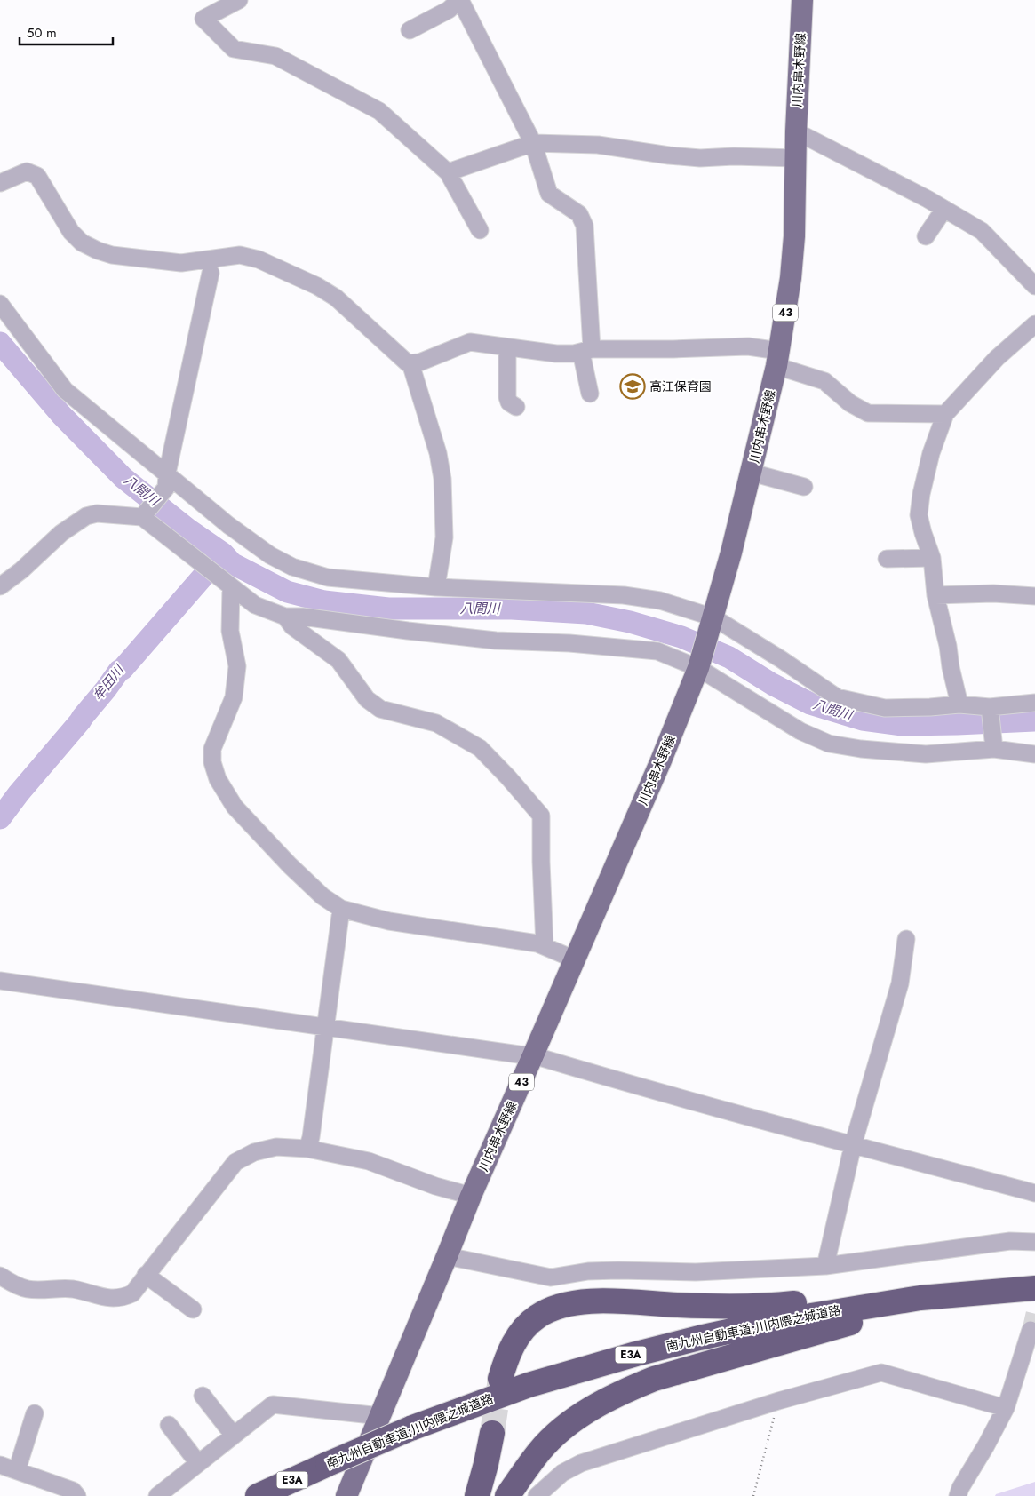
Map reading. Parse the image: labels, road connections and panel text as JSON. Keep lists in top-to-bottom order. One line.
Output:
{"streets":{"highway":["南九州自動車道;川内隈之城道路","E3A"],"main road":["川内串木野線","43"]},"water":["八間川","牟田川"],"places":{"school or university":["高江保育園"]},"scale_bar":"50 m"}
